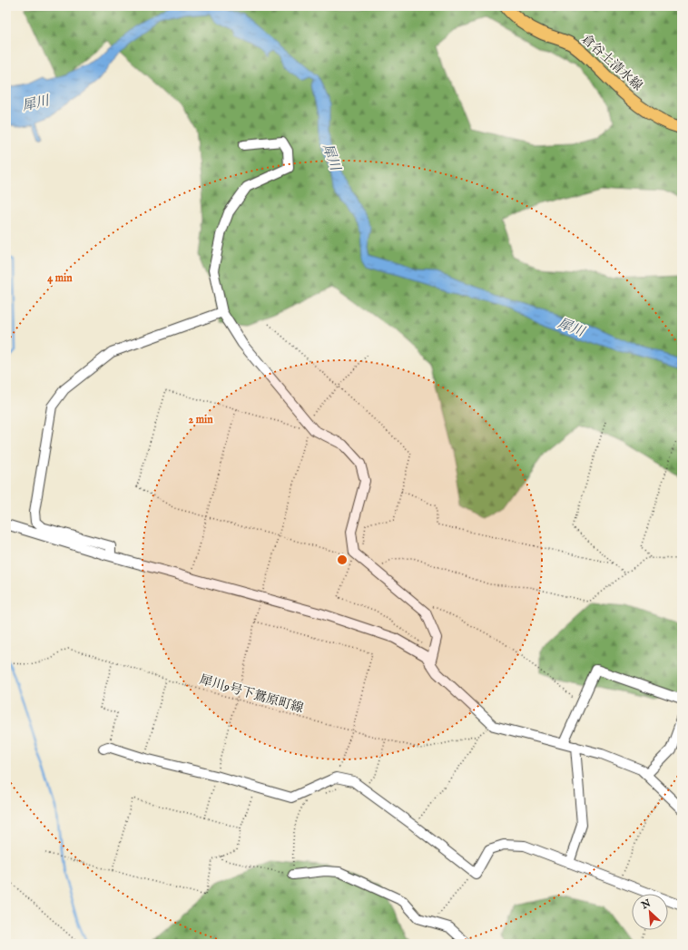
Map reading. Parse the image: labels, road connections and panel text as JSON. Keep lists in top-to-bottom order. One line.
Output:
{"streets":{"main road":["倉谷土清水線"],"path":["犀川9号下鴛原町線"]},"water":["犀川"],"north":"top left","rings":["4 min","2 min"]}
